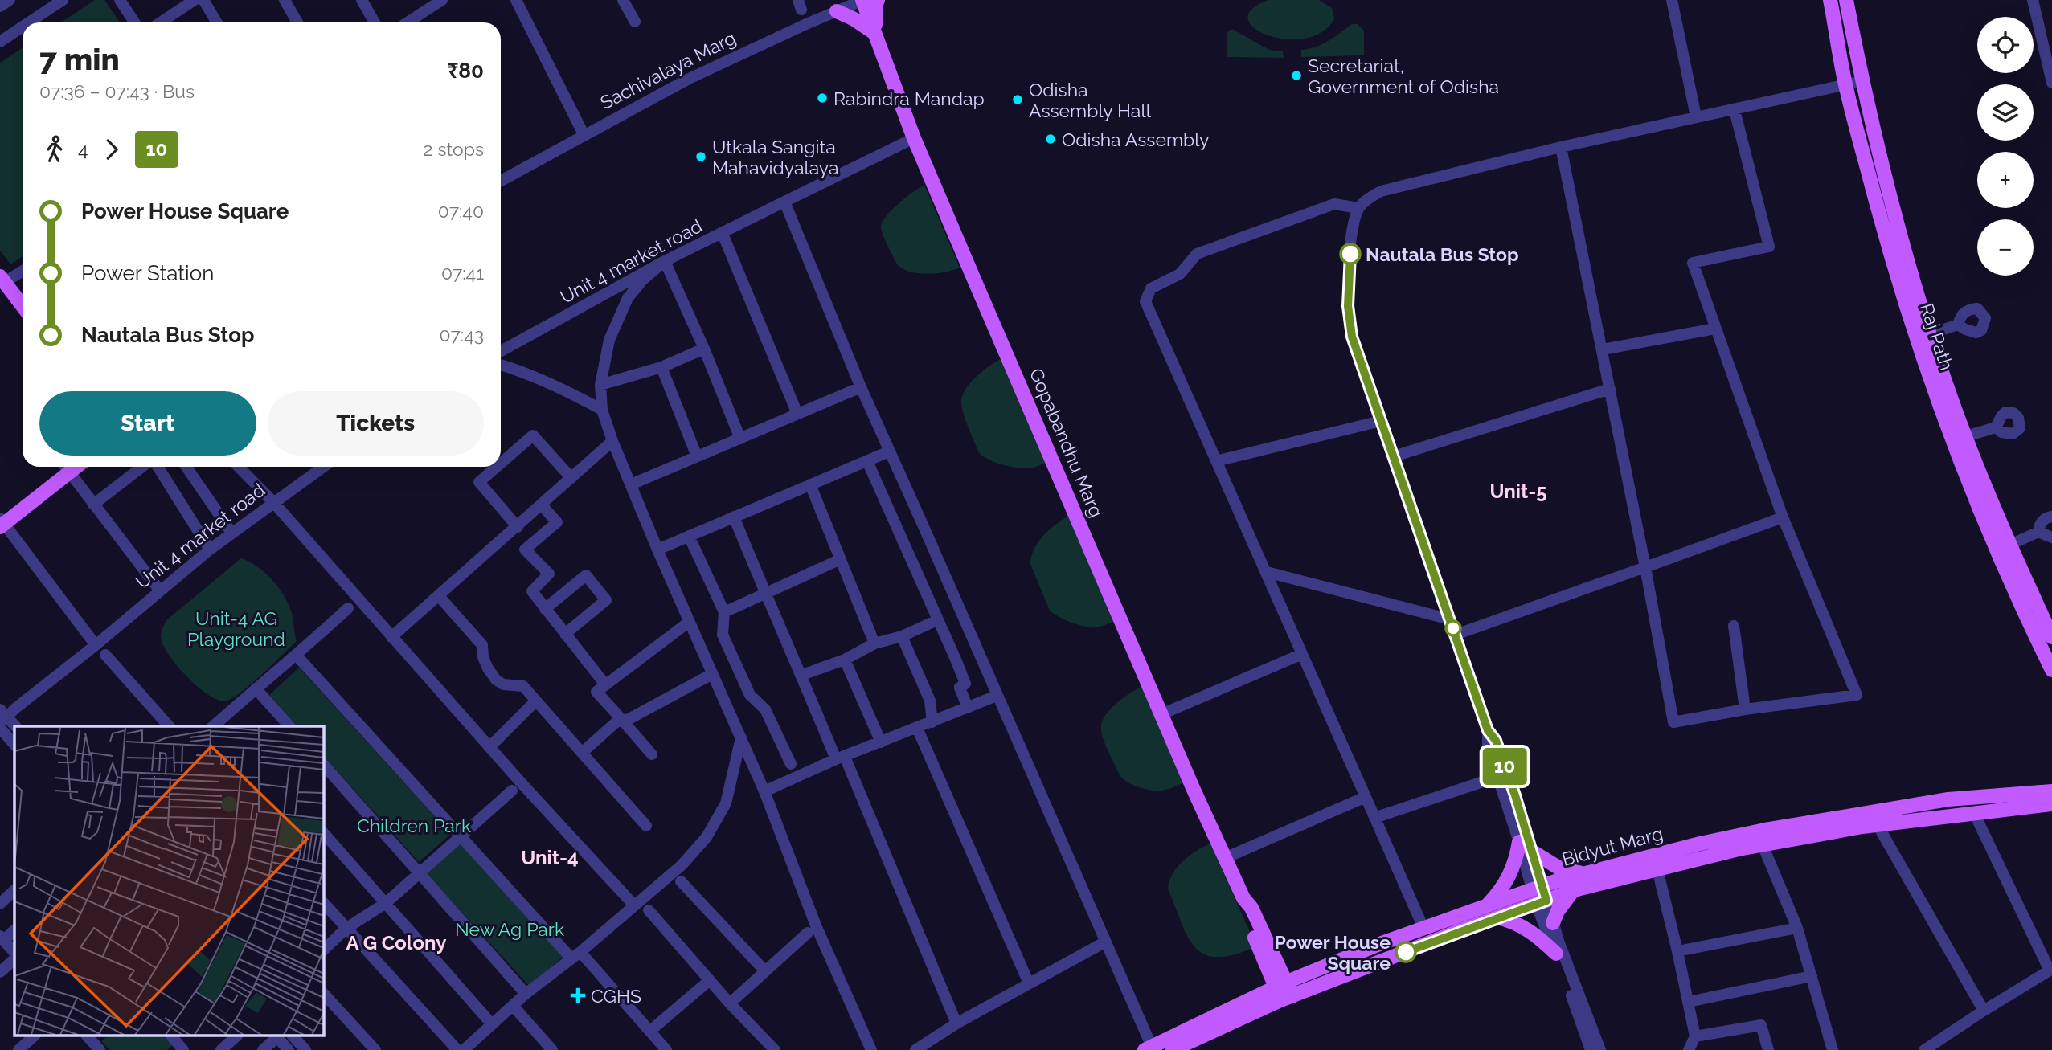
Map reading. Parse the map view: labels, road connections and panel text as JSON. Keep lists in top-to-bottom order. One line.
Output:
{"streets":{"main road":["Raj Path","Gopabandhu Marg","Bidyut Marg"],"street":["Sachivalaya Marg","Unit 4 market road"]},"crossings":[["Sachivalaya Marg","Gopabandhu Marg"],["Unit 4 market road","Gopabandhu Marg"],["Gopabandhu Marg","Bidyut Marg"]],"districts":["Unit-5","Unit-4","A G Colony"],"parks":["Unit-4 AG Playground","Children Park","New Ag Park"],"places":{"other":["Secretariat, Government of Odisha","Rabindra Mandap","Odisha Assembly Hall","Odisha Assembly","Utkala Sangita Mahavidyalaya","Nautala Bus Stop","Power House Square"],"health":["CGHS"]},"lines":["bus line 10"],"page":{"on_map":"10","map_buttons":["+","−"],"heading":["7 min","07:36 – 07:43 · Bus","₹80"],"legs":["4","10","2 stops"],"list":[{"name":"Power House Square","value":"07:40"},{"name":"Power Station","value":"07:41"},{"name":"Nautala Bus Stop","value":"07:43"}],"buttons":["Start","Tickets"]}}
